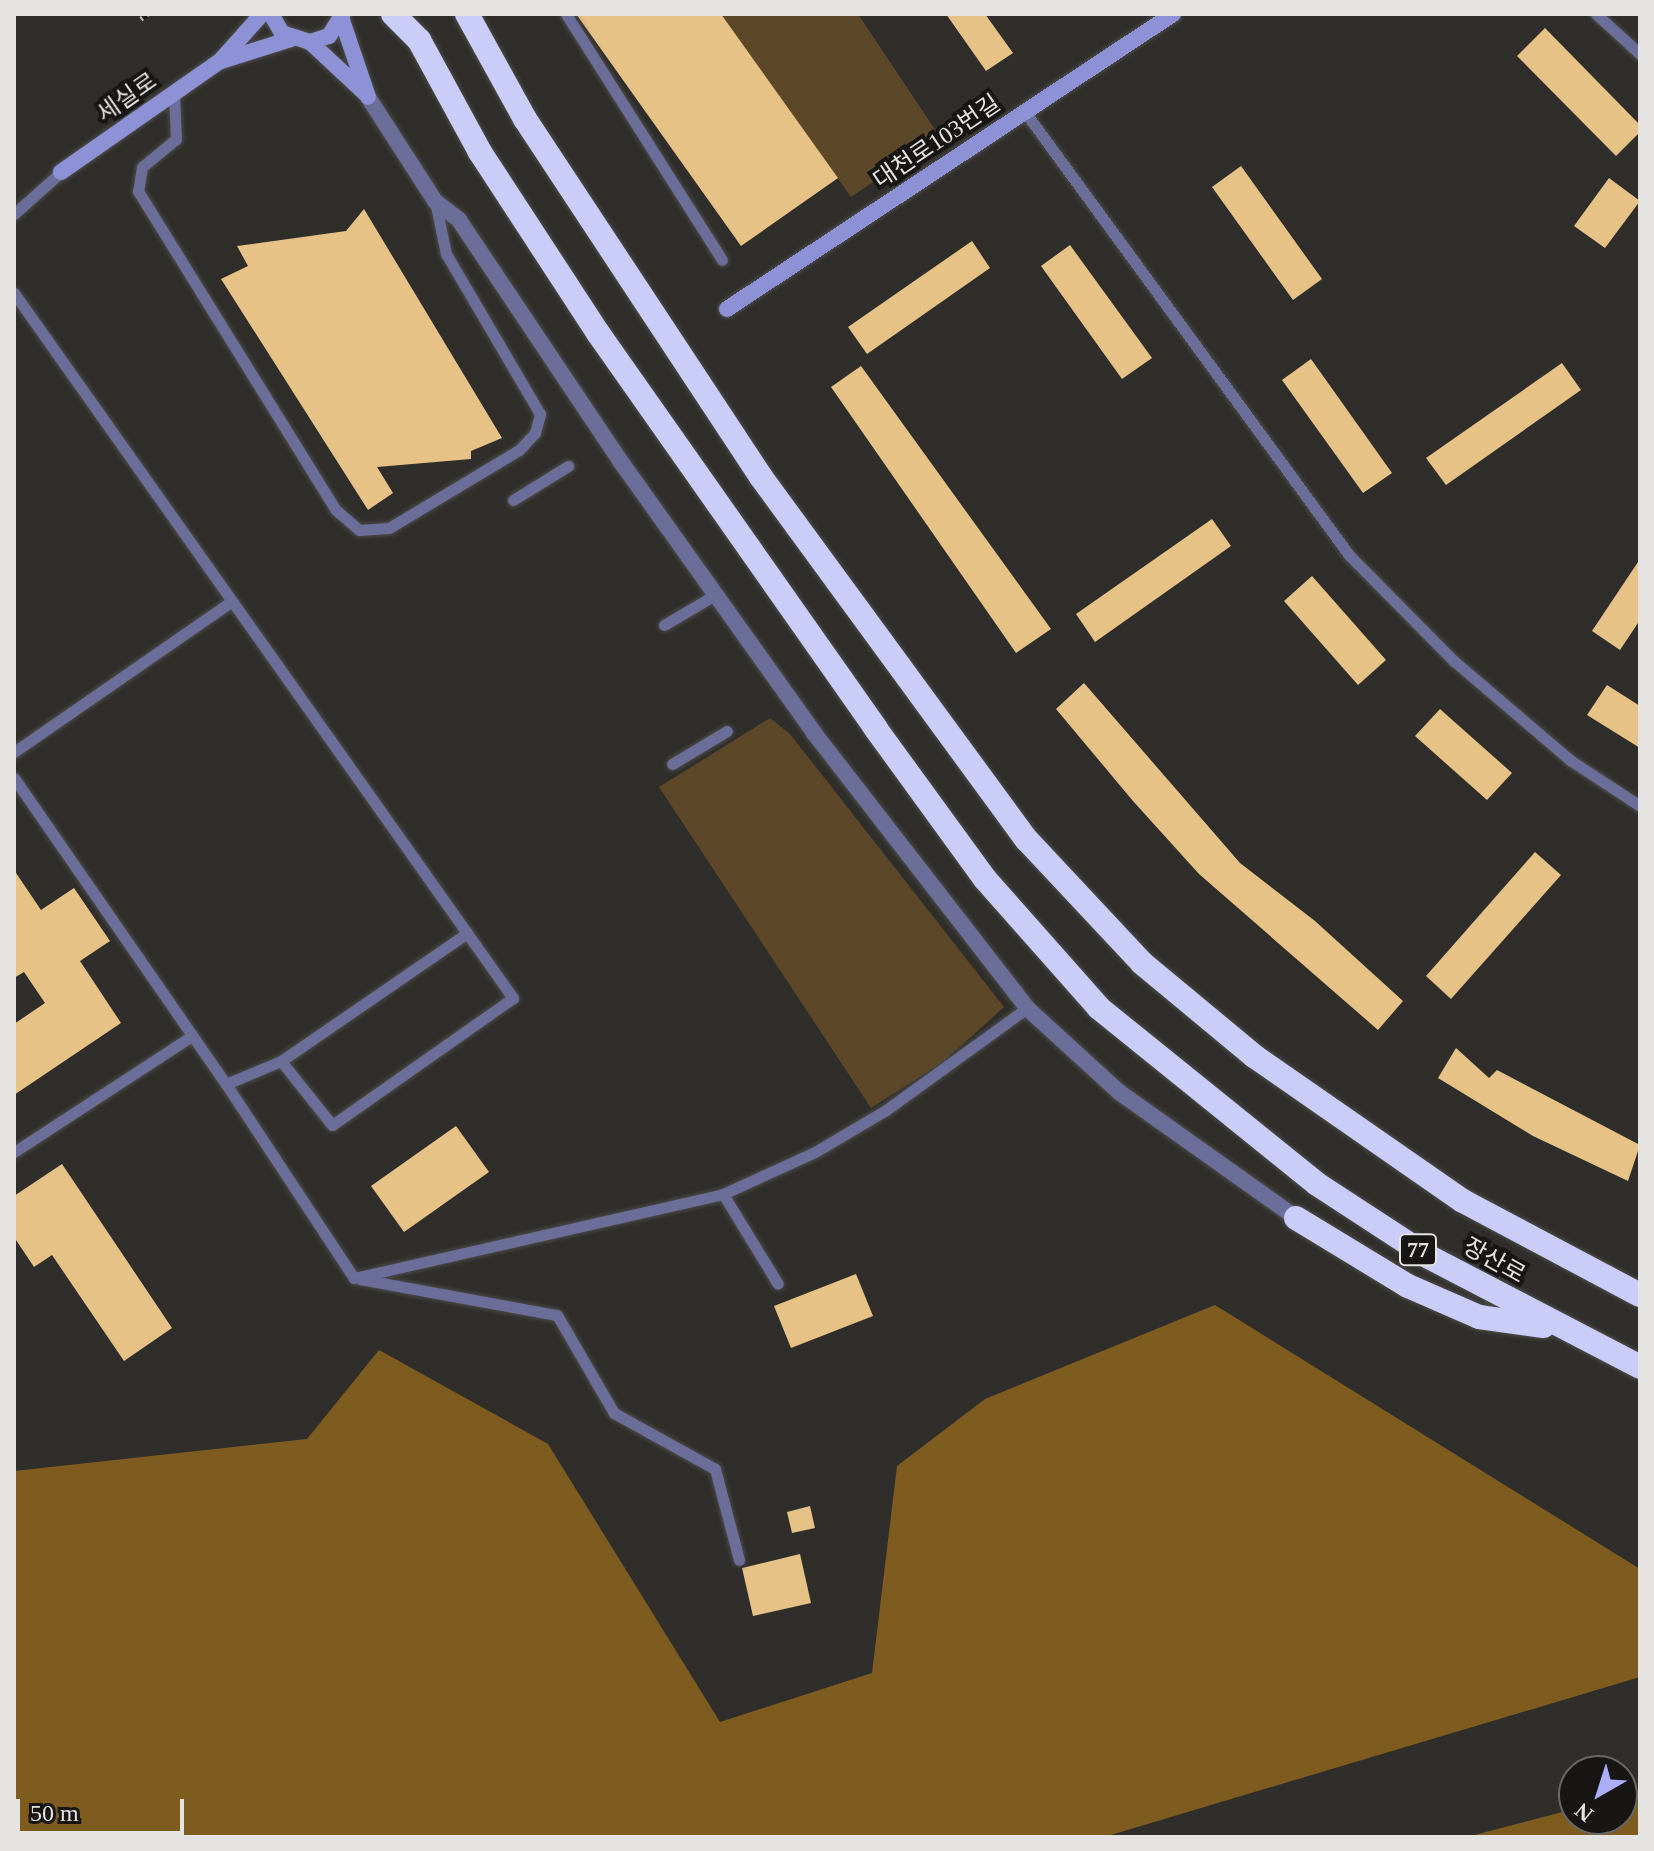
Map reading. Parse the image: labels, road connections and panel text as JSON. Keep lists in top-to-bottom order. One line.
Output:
{"streets":{"highway":["77","장산로"],"street":["세실로","대천로103번길"]},"scale_bar":"50 m","north":"bottom left"}
